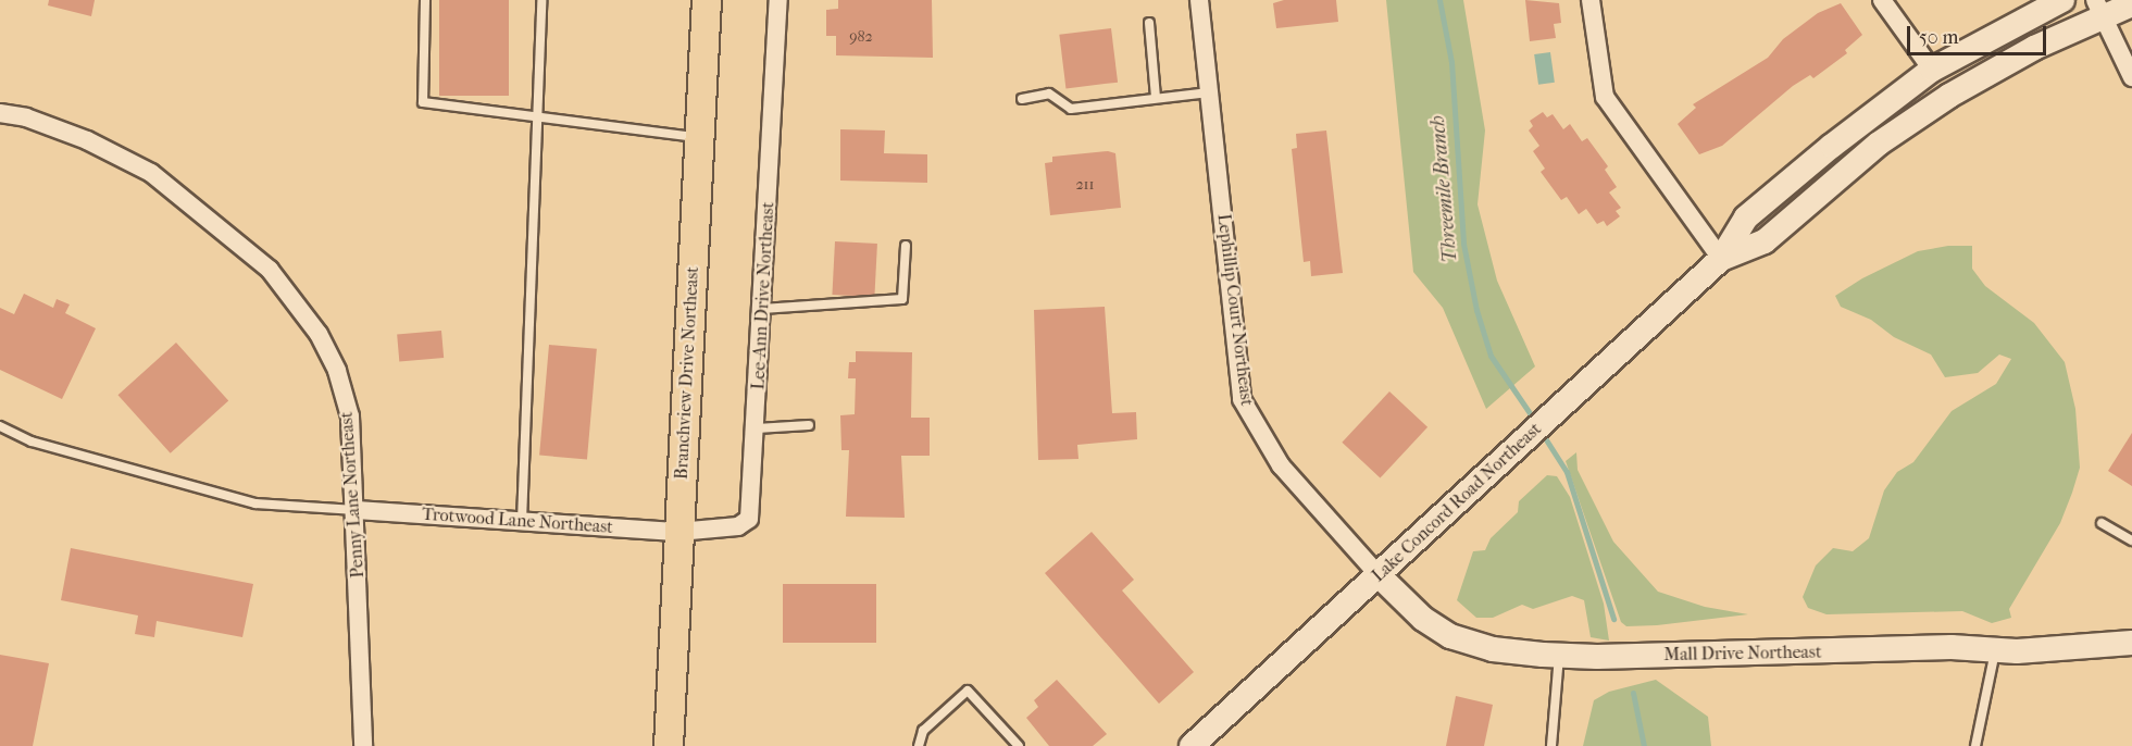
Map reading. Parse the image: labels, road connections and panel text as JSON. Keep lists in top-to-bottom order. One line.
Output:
{"streets":{"main road":["Branchview Drive Northeast","Lake Concord Road Northeast","Mall Drive Northeast"],"street":["Lee-Ann Drive Northeast","Lephillip Court Northeast","Penny Lane Northeast","Trotwood Lane Northeast"]},"crossings":[["Lee-Ann Drive Northeast","Branchview Drive Northeast"],["Lee-Ann Drive Northeast","Trotwood Lane Northeast"],["Lephillip Court Northeast","Lake Concord Road Northeast"],["Lephillip Court Northeast","Mall Drive Northeast"],["Branchview Drive Northeast","Trotwood Lane Northeast"],["Penny Lane Northeast","Trotwood Lane Northeast"],["Lake Concord Road Northeast","Mall Drive Northeast"]],"water":["Threemile Branch"],"house_numbers":["982","211"],"scale_bar":"50 m"}
